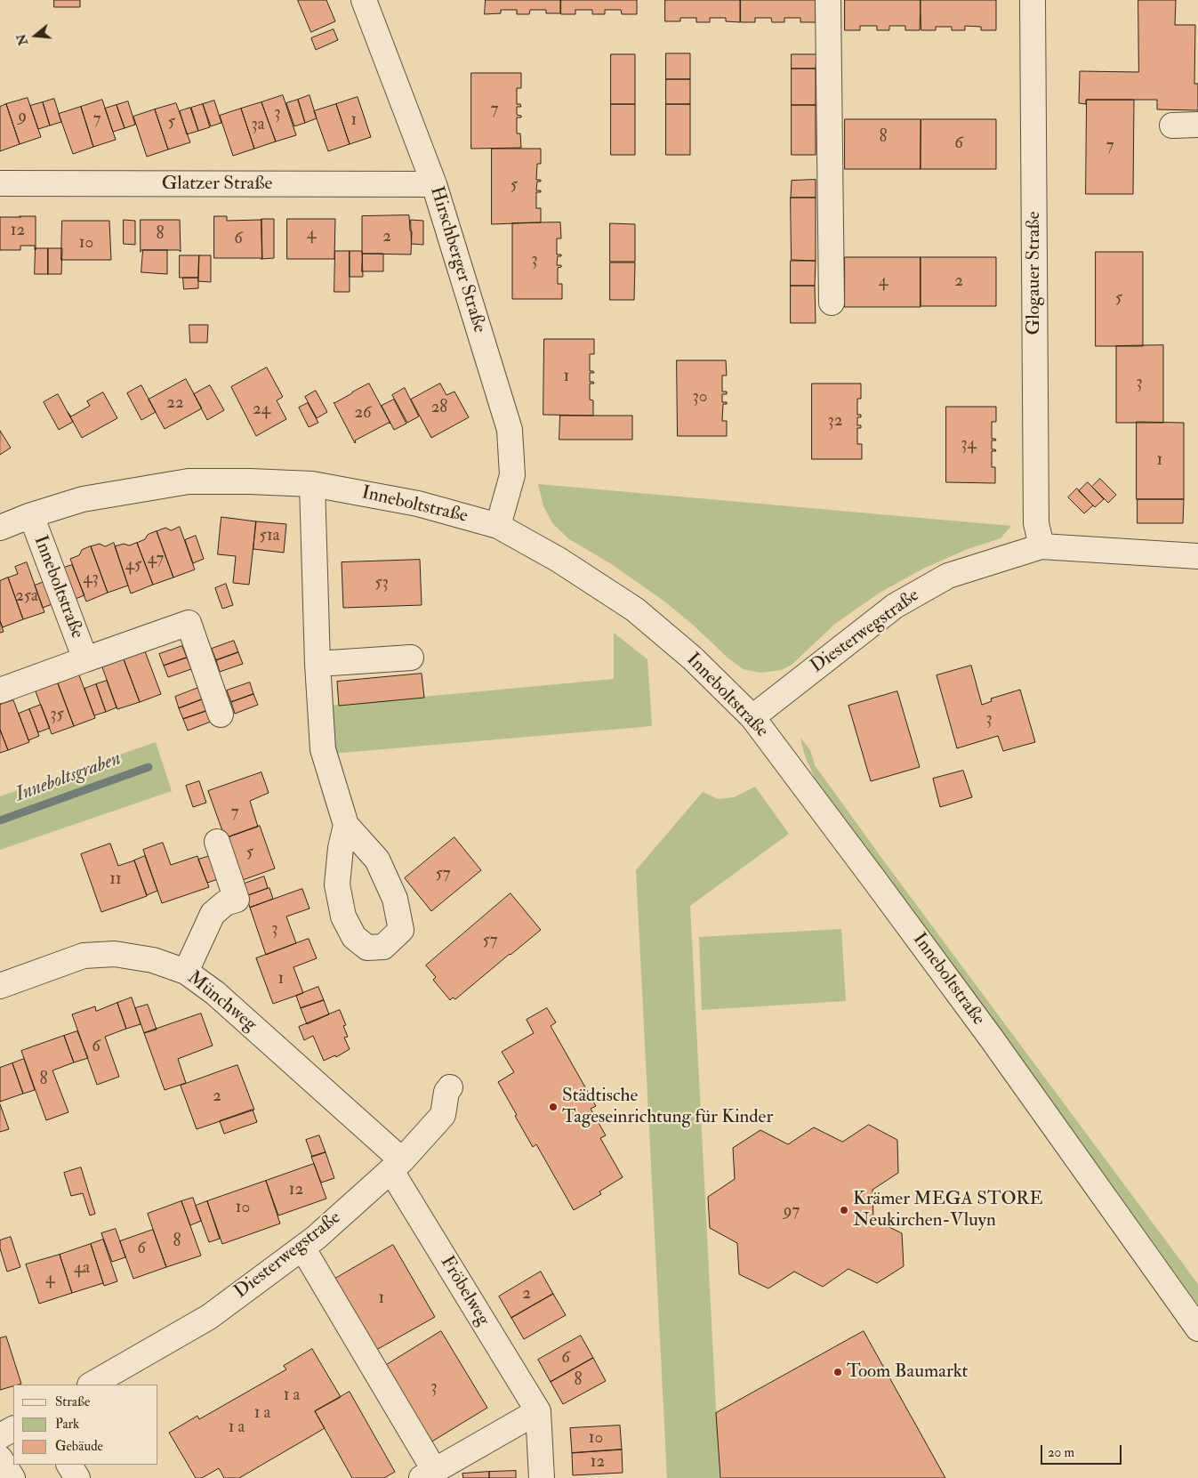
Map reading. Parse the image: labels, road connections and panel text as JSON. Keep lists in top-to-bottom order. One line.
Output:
{"streets":{"street":["Glatzer Straße","Hirschberger Straße","Glogauer Straße","Inneboltstraße","Diesterwegstraße","Münchweg","Fröbelweg"]},"crossings":[["Glatzer Straße","Hirschberger Straße"],["Hirschberger Straße","Inneboltstraße"],["Glogauer Straße","Diesterwegstraße"],["Inneboltstraße","Diesterwegstraße"],["Diesterwegstraße","Münchweg"],["Diesterwegstraße","Fröbelweg"],["Münchweg","Fröbelweg"]],"water":["Inneboltsgraben"],"places":["Städtische Tageseinrichtung für Kinder","Krämer MEGA STORE Neukirchen-Vluyn","Toom Baumarkt"],"house_numbers":["7","3","9","7","1","5","3a","8","6","7","5","12","8","4","2","6","10","3","4","2","5","1","3","30","22","28","24","26","32","34","1","51a","47","45","43","53","25a","35","3","7","5","57","11","3","57","1","6","8","2","12","10","97","8","6","4a","4","2","1","6","8","3","1 a","1 a","1 a","10","12"],"legend":["Straße","Park","Gebäude"],"scale_bar":"20 m","north":"left"}
